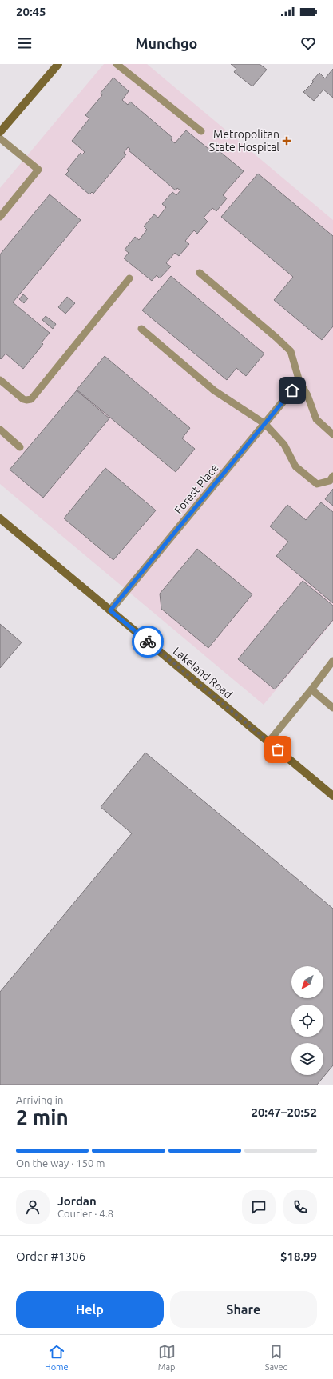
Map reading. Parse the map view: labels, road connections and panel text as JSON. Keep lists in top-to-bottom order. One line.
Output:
{"streets":{"street":["Forest Place","Lakeland Road"]},"crossings":[["Forest Place","Lakeland Road"]],"places":{"health":["Metropolitan State Hospital"]},"north":"bottom left","page":{"status":"20:45","header":"Munchgo","heading":["2 min","Arriving in","20:47–20:52"],"panel":["Jordan","Courier · 4.8","Order #1306","$18.99"],"bar":"On the way · 150 m","buttons":["Help","Share"],"tabs":["Home","Map","Saved"]}}
